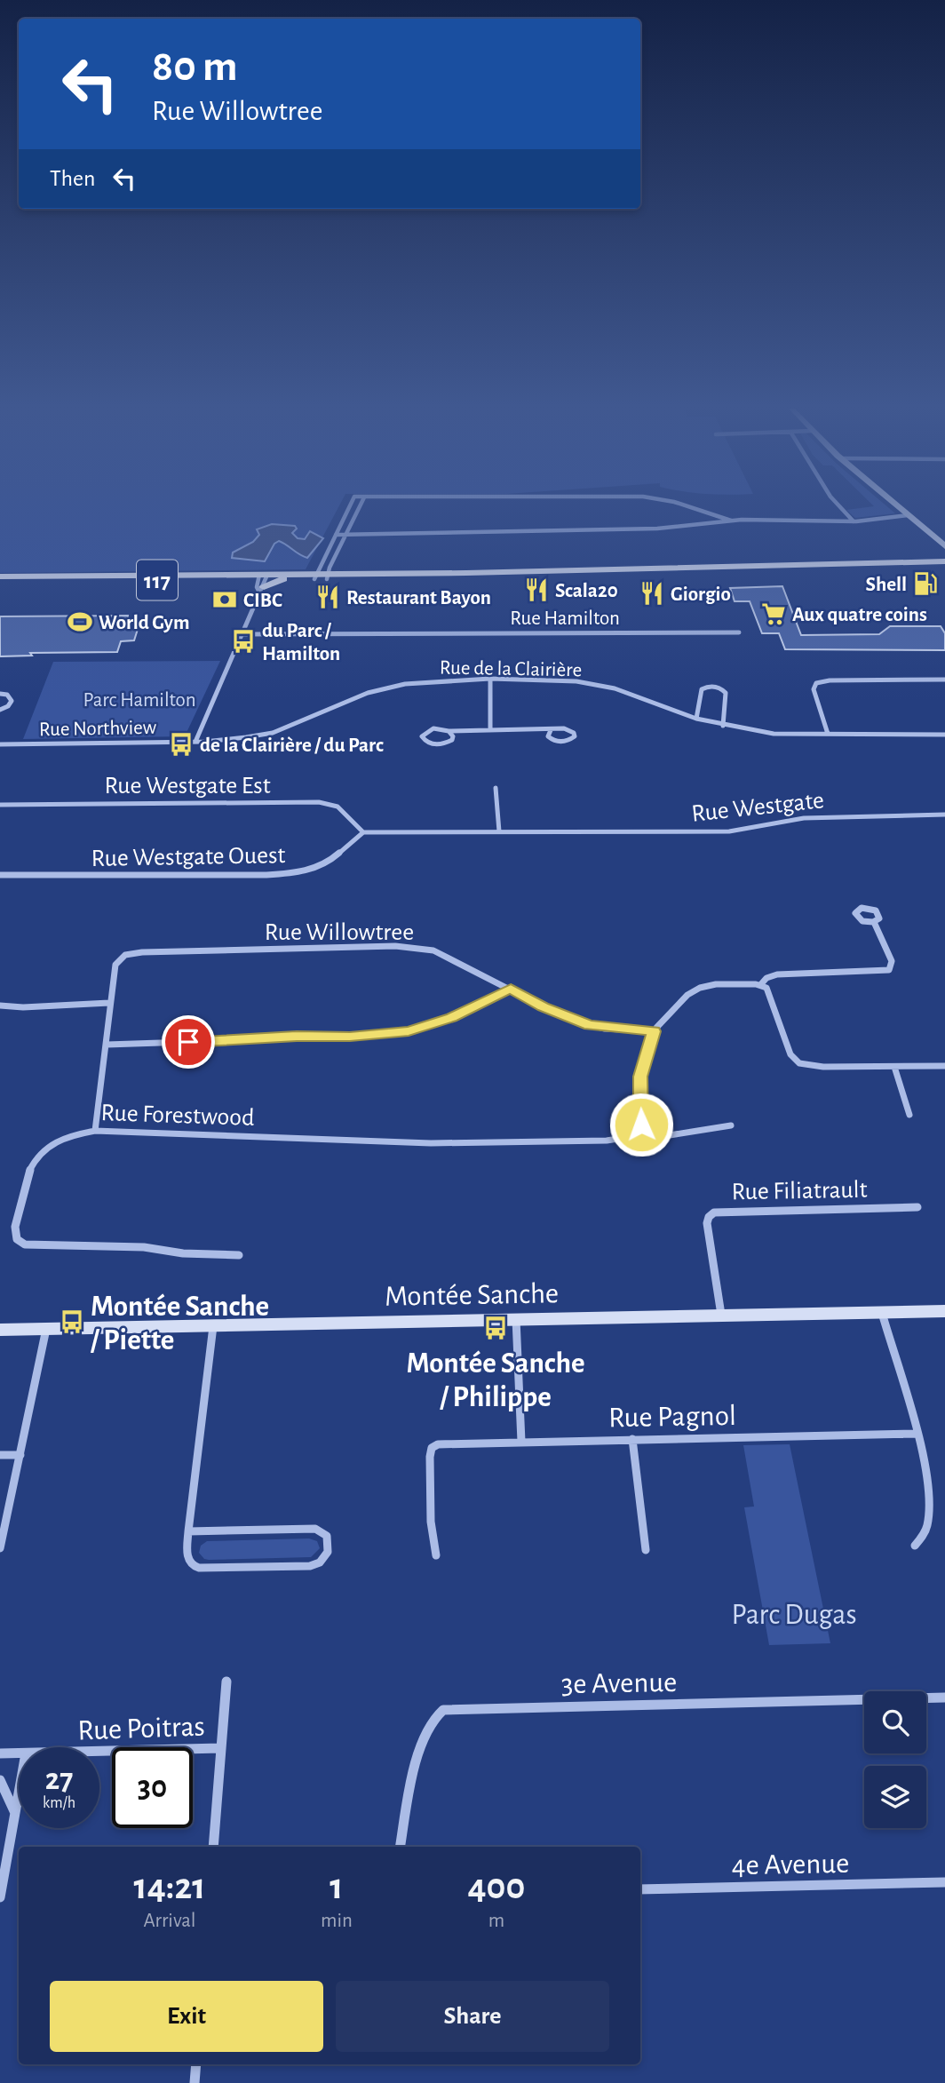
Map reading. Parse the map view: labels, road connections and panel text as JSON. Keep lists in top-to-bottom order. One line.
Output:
{"streets":{"main road":["117"],"street":["Rue Hamilton","Rue de la Clairière","Rue Northview","Rue Westgate Est","Rue Westgate","Rue Westgate Ouest","Rue Willowtree","Rue Forestwood","Rue Filiatrault","Montée Sanche","Rue Pagnol","3e Avenue","Rue Poitras","4e Avenue"]},"crossings":[["Rue de la Clairière","Rue Northview"],["Rue Westgate Est","Rue Westgate"],["Rue Westgate Est","Rue Westgate Ouest"],["Rue Westgate","Rue Westgate Ouest"],["Rue Willowtree","Rue Forestwood"],["Rue Filiatrault","Montée Sanche"]],"parks":["Parc Hamilton","Parc Dugas"],"places":{"fuel station":["Shell"],"restaurant":["Scala20","Giorgio","Restaurant Bayon"],"bank":["CIBC"],"supermarket":["Aux quatre coins"],"sports":["World Gym"],"bus stop":["du Parc / Hamilton","de la Clairière / du Parc","Montée Sanche / Piette","Montée Sanche / Philippe"]},"page":{"turn":["80 m","Rue Willowtree"],"then":"Then","speed":"27 km/h","limit":"30","eta":["14:21","Arrival","1","min","400","m"],"buttons":["Exit","Share"]}}
